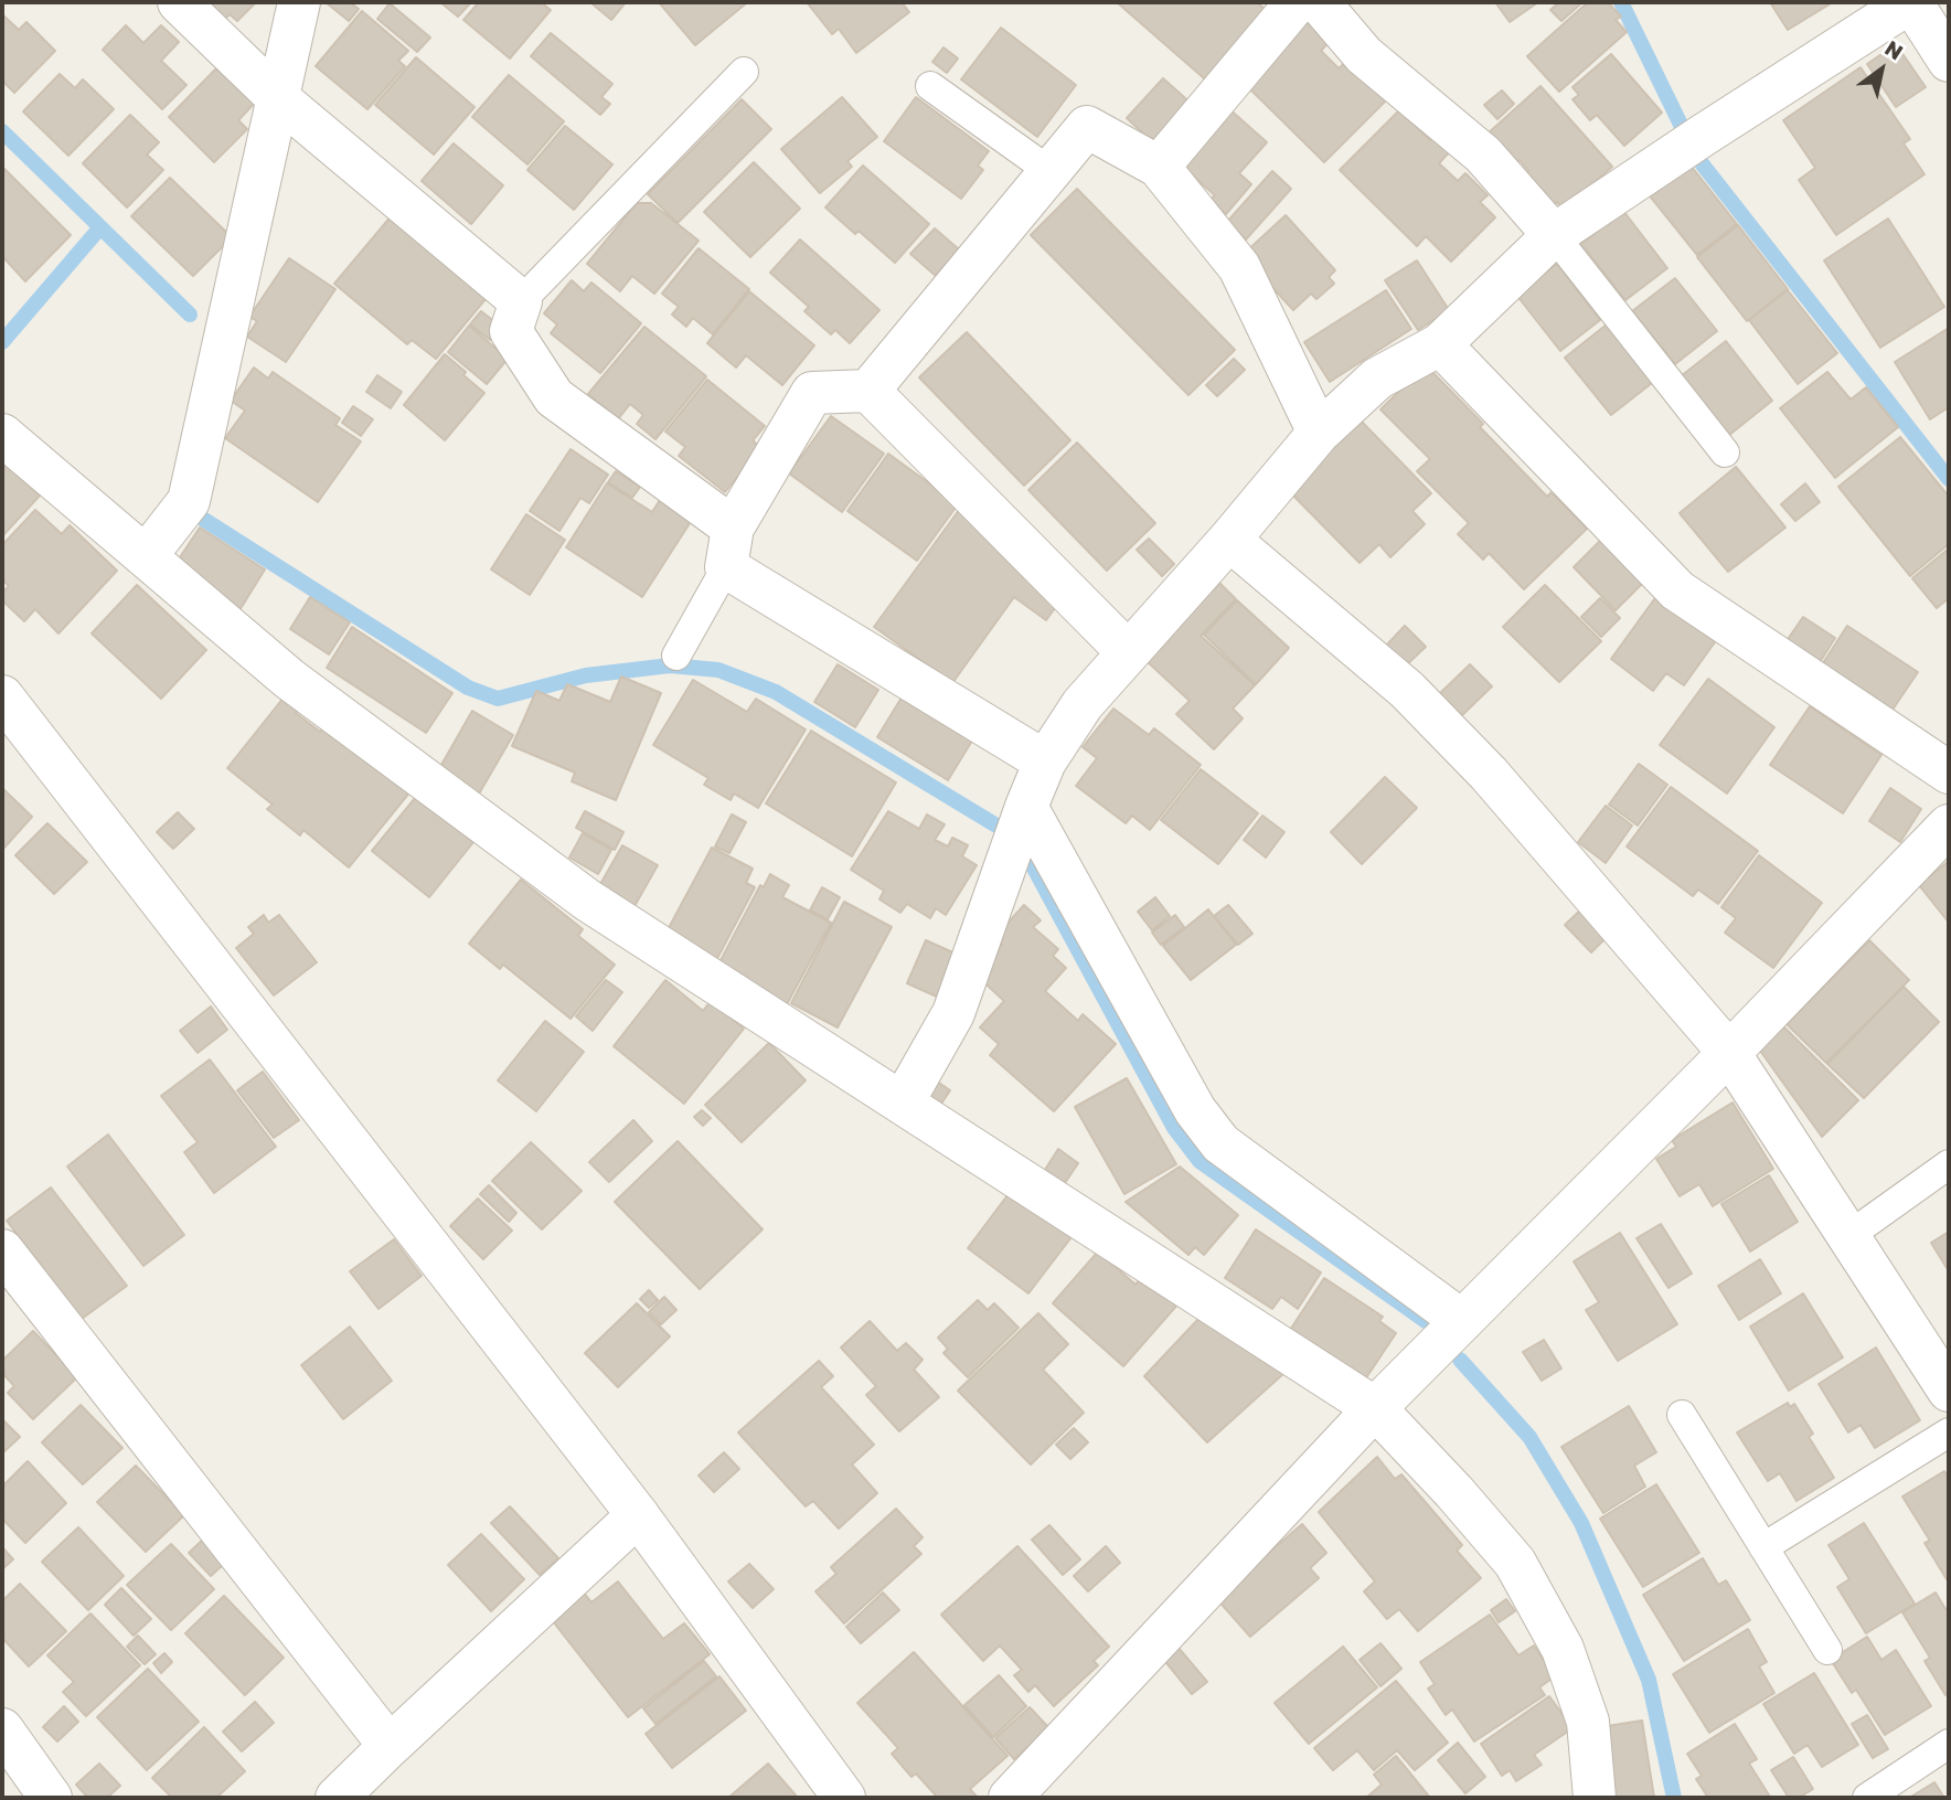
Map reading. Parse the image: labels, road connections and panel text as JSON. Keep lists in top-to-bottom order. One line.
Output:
{"north":"top right"}
